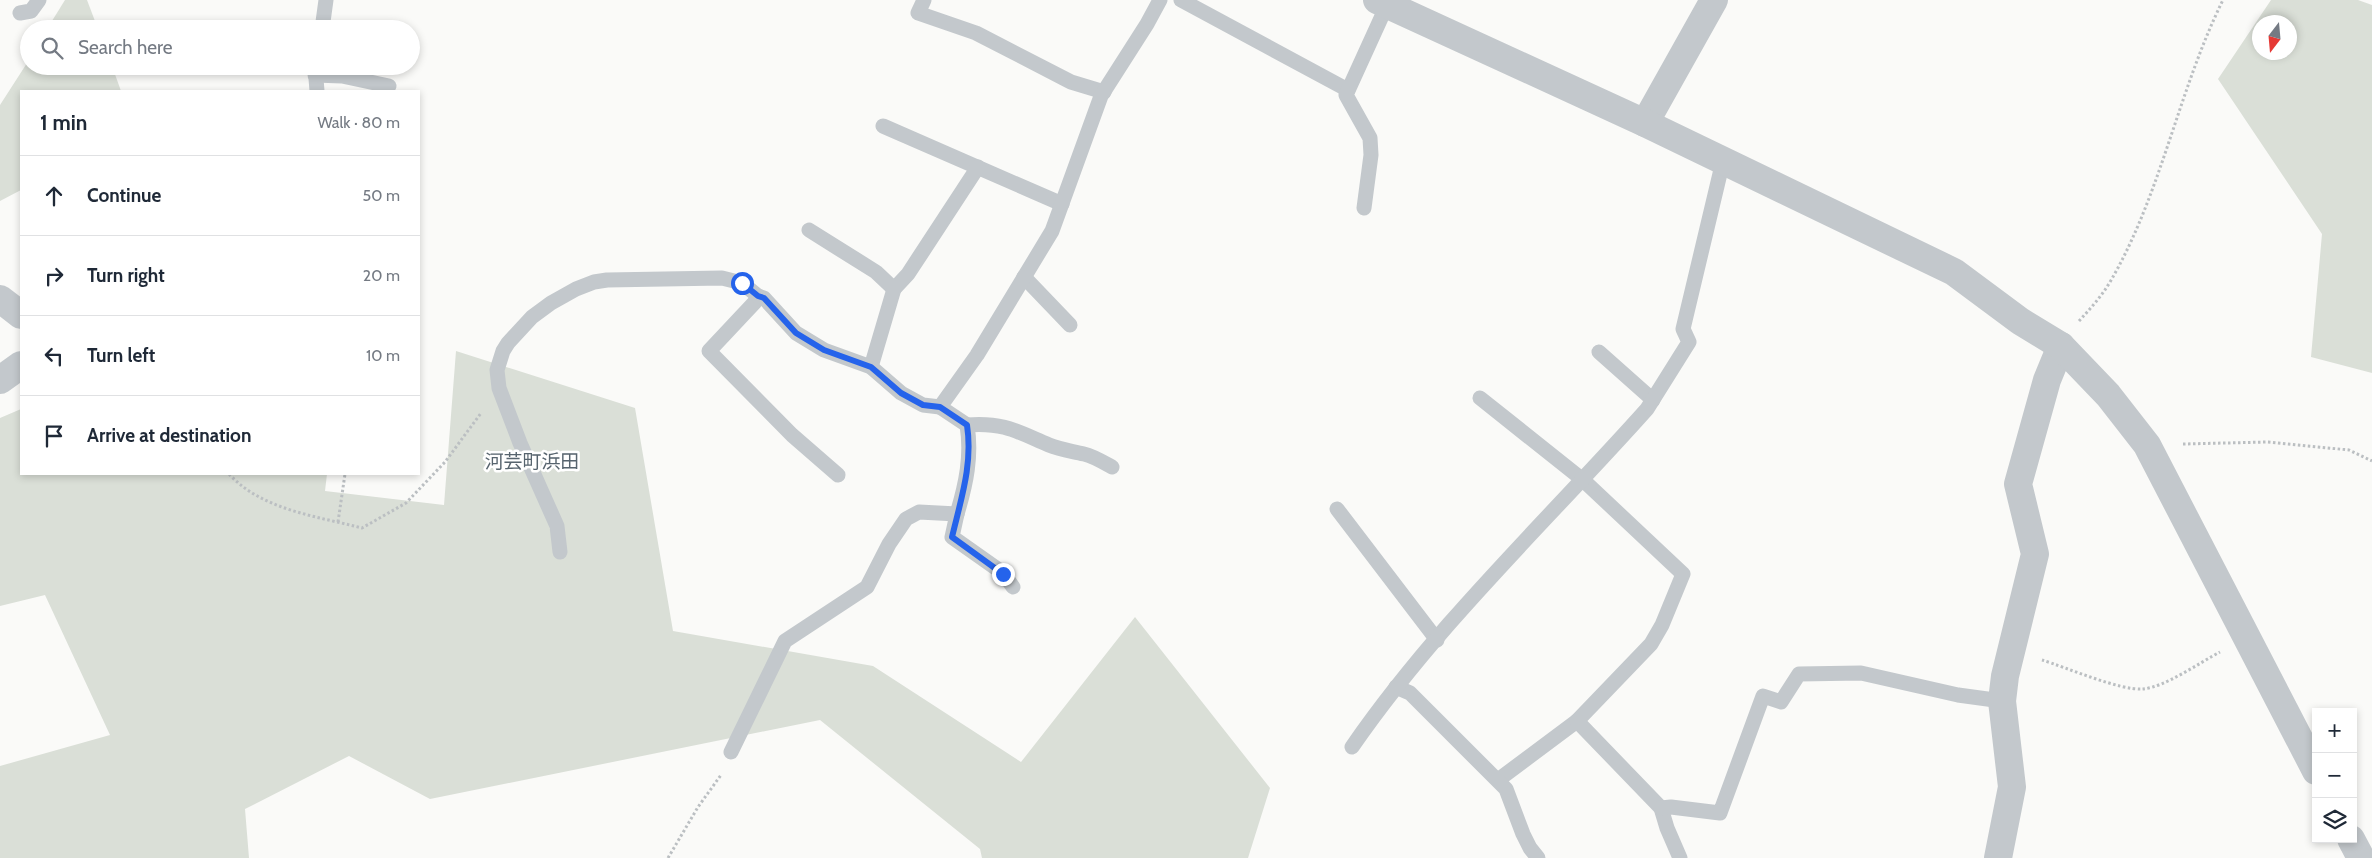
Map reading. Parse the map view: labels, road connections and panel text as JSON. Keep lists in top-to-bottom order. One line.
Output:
{"districts":["河芸町浜田"],"north":"bottom","page":{"search":"Search here","heading":["1 min","Walk · 80 m"],"list":[["Continue","50 m"],["Turn right","20 m"],["Turn left","10 m"],"Arrive at destination"],"map_buttons":["+","−"]}}
